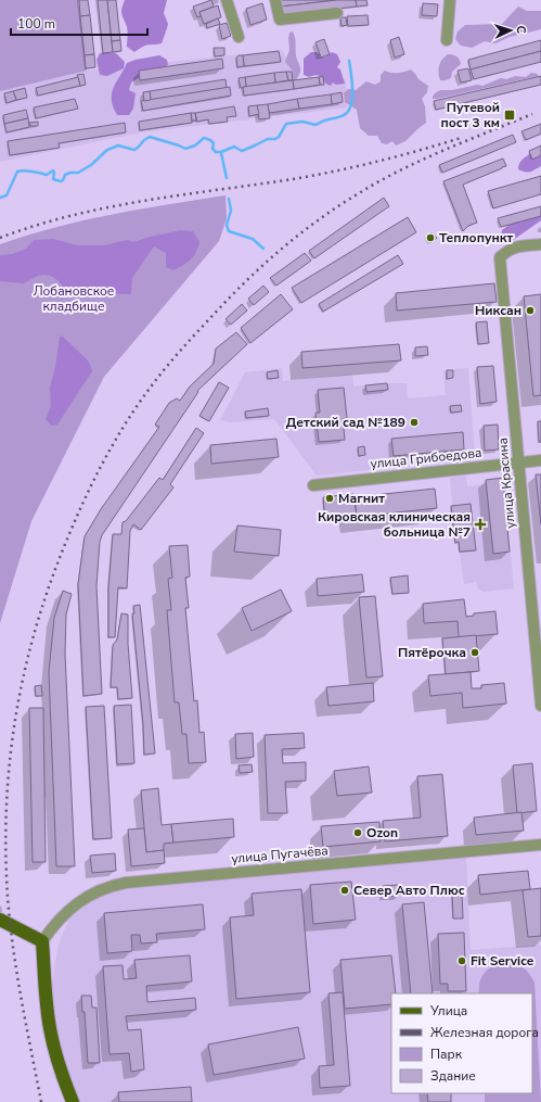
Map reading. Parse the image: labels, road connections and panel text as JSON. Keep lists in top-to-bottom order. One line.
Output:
{"streets":{"street":["улица Грибоедова","улица Красина","улица Пугачёва"]},"crossings":[["улица Грибоедова","улица Красина"]],"parks":["Лобановское кладбище"],"places":{"transit":["Путевой пост 3 км"],"other":["Теплопункт","Никсан","Детский сад №189","Магнит","Пятёрочка","Ozon","Север Авто Плюс","Fit Service"],"health":["Кировская клиническая больница №7"]},"legend":["Улица","Железная дорога","Парк","Здание"],"scale_bar":"100 m","north":"right"}
